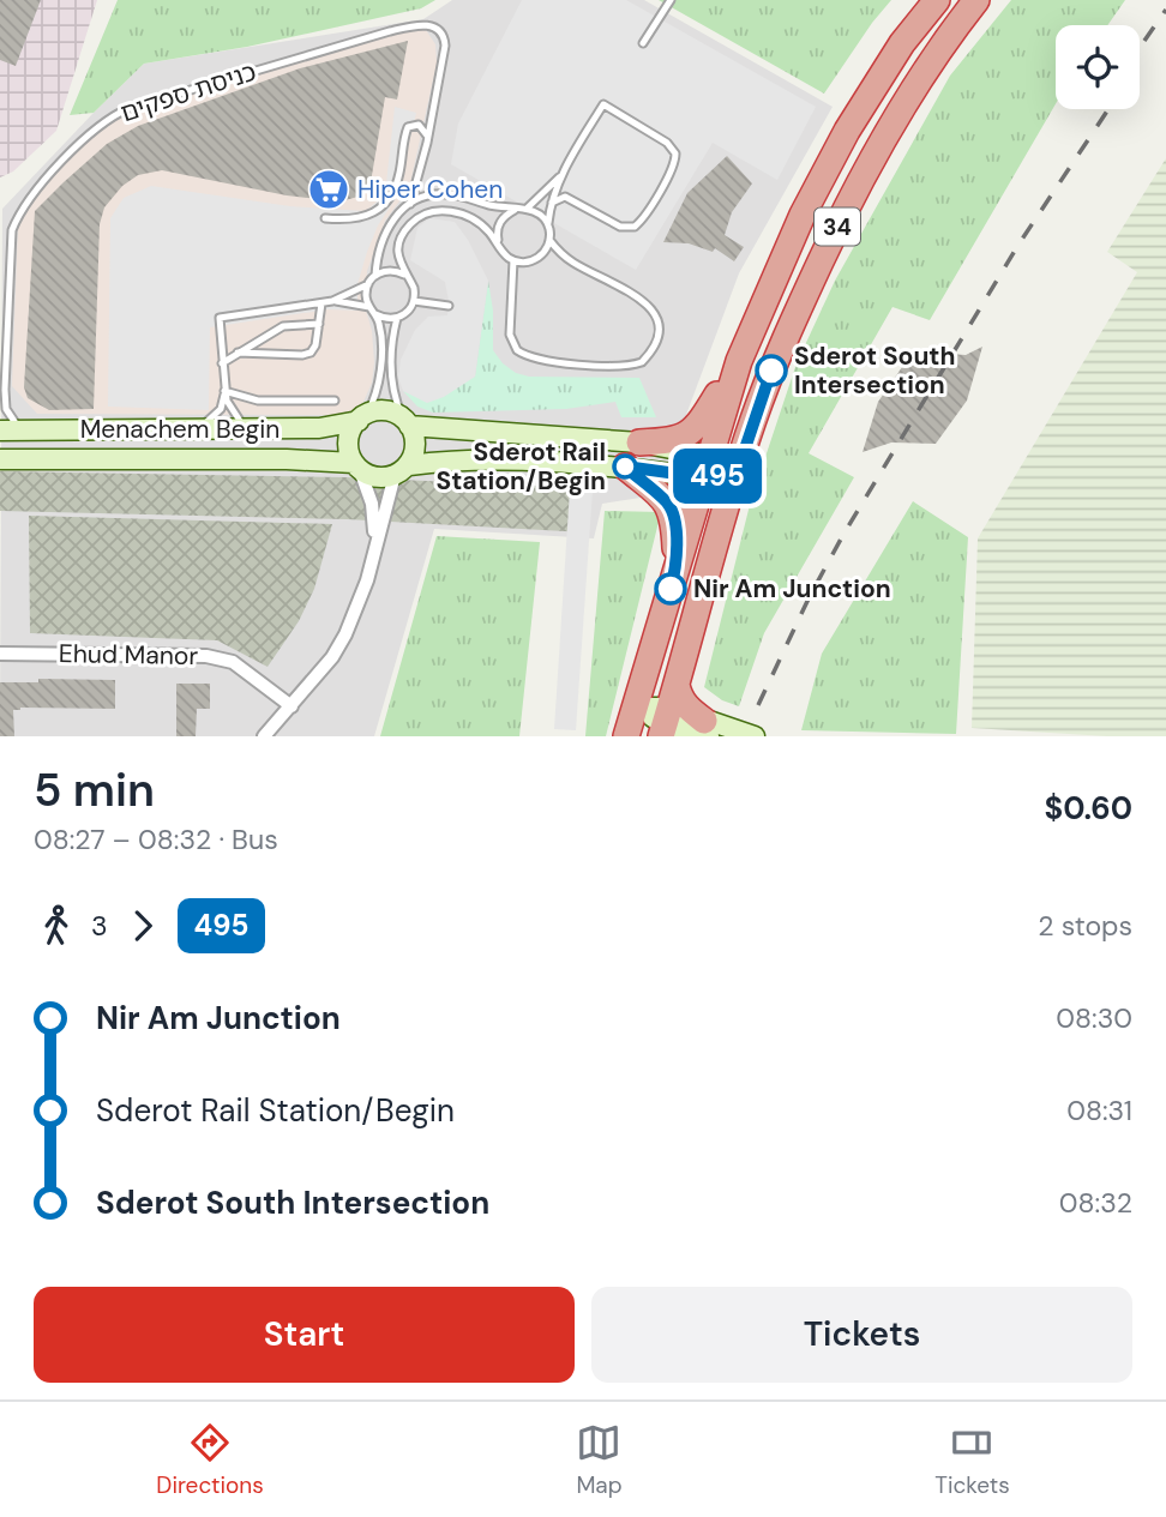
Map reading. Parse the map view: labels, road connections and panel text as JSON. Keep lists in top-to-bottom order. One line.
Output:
{"streets":{"highway":["34"],"main road":["Menachem Begin"],"street":["Ehud Manor"],"lane":["כניסת ספקים"]},"crossings":[["כניסת ספקים","Menachem Begin"]],"places":{"supermarket":["Hiper Cohen"],"other":["Sderot South Intersection","Sderot Rail Station/Begin","Nir Am Junction"]},"lines":["bus line 495"],"page":{"on_map":"495","heading":["5 min","08:27 – 08:32 · Bus","$0.60"],"legs":["3","495","2 stops"],"list":[{"name":"Nir Am Junction","value":"08:30"},{"name":"Sderot Rail Station/Begin","value":"08:31"},{"name":"Sderot South Intersection","value":"08:32"}],"buttons":["Start","Tickets"],"tabs":["Directions","Map","Tickets"]}}
